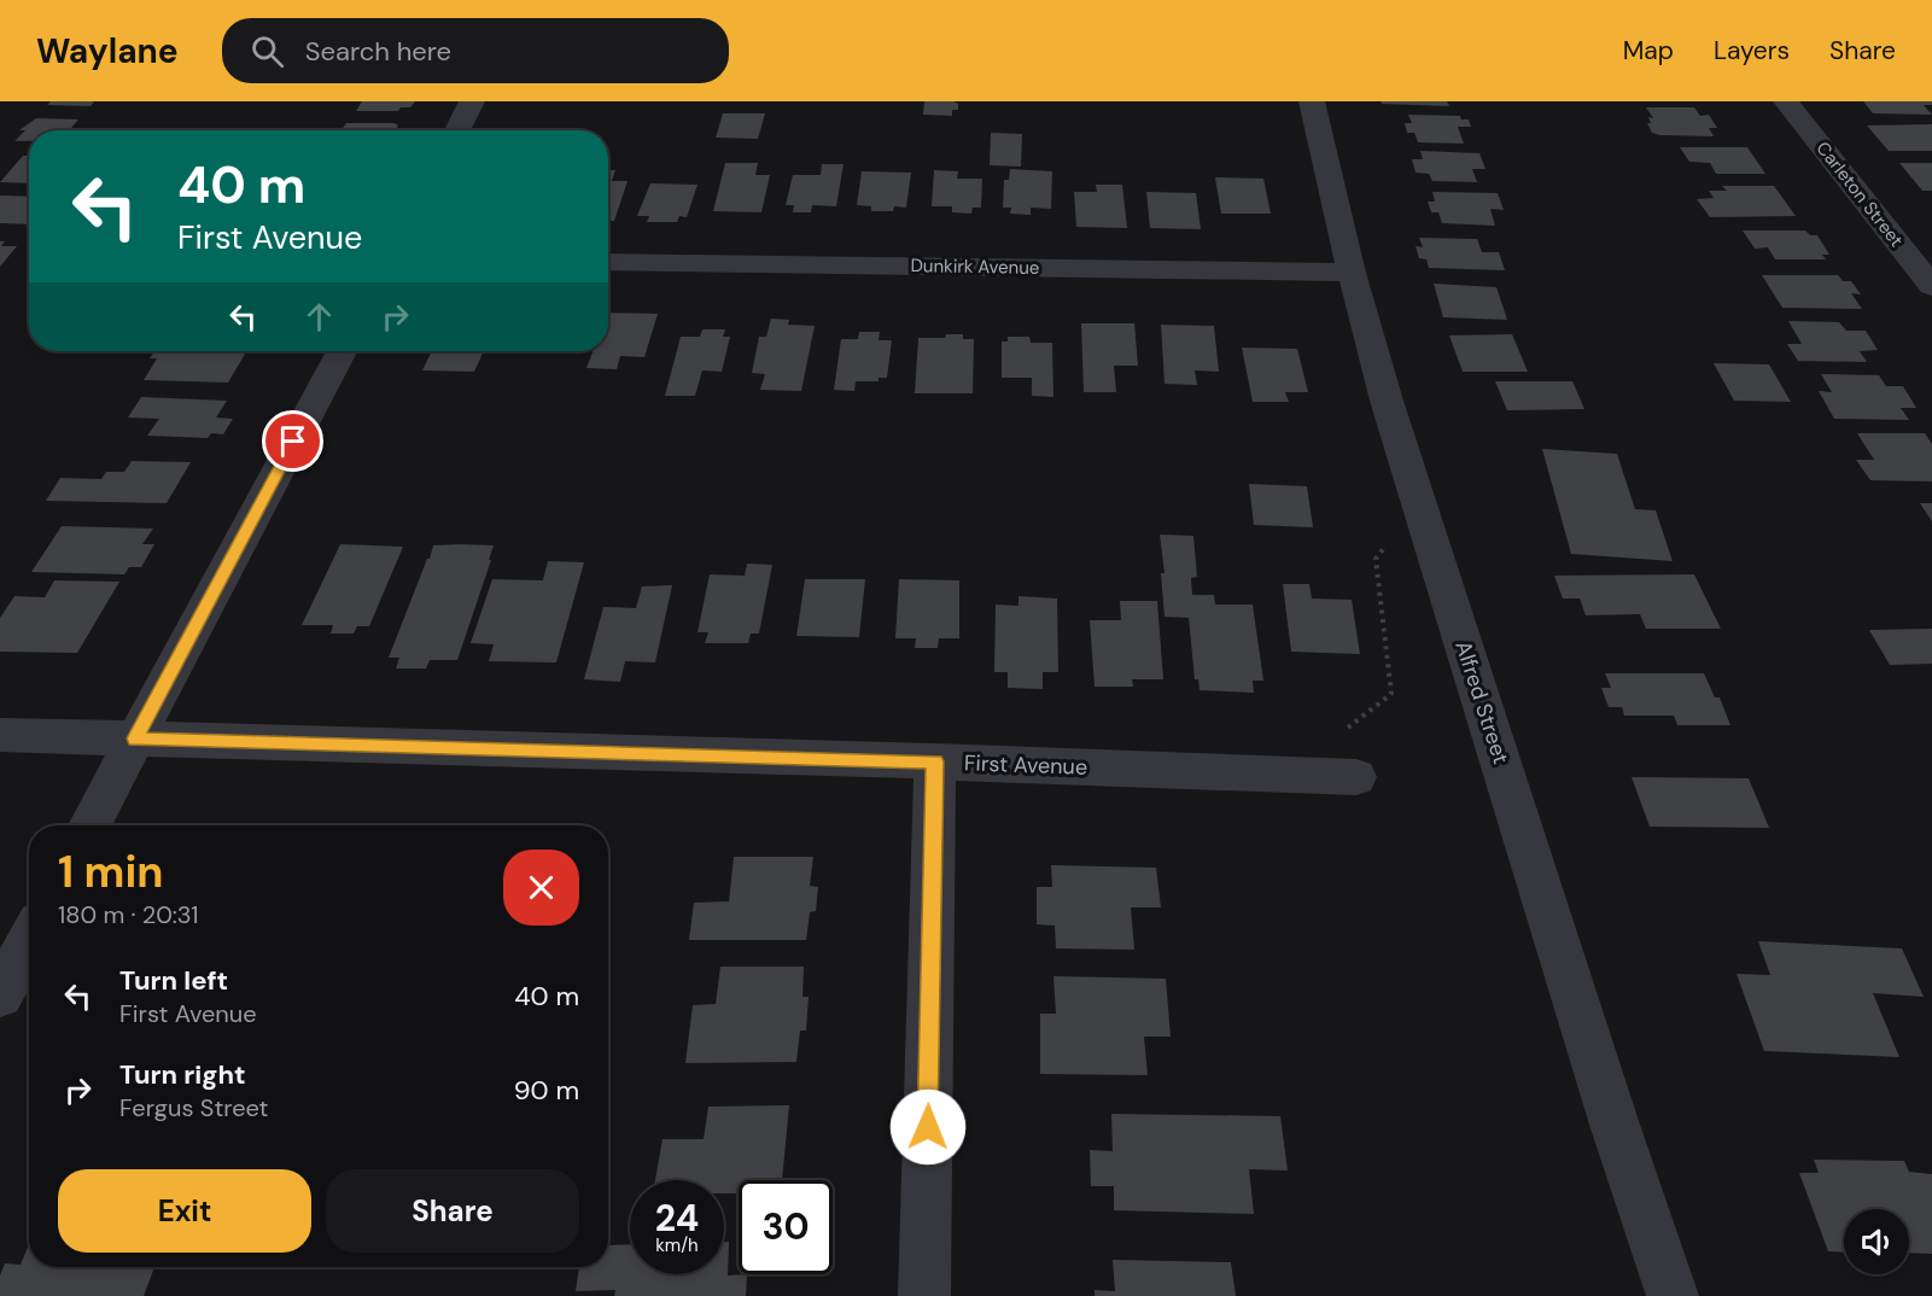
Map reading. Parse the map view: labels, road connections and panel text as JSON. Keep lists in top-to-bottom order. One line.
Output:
{"streets":{"street":["Carleton Street","Dunkirk Avenue","Alfred Street","First Avenue"]},"crossings":[["Dunkirk Avenue","Alfred Street"]],"page":{"header":"Waylane","search":"Search here","nav":["Map","Layers","Share"],"turn":["40 m","First Avenue"],"heading":["1 min","180 m · 20:31"],"list":[{"name":"Turn left","note":"First Avenue","value":"40 m"},{"name":"Turn right","note":"Fergus Street","value":"90 m"}],"buttons":["Exit","Share"],"speed":"24 km/h","limit":"30"}}
